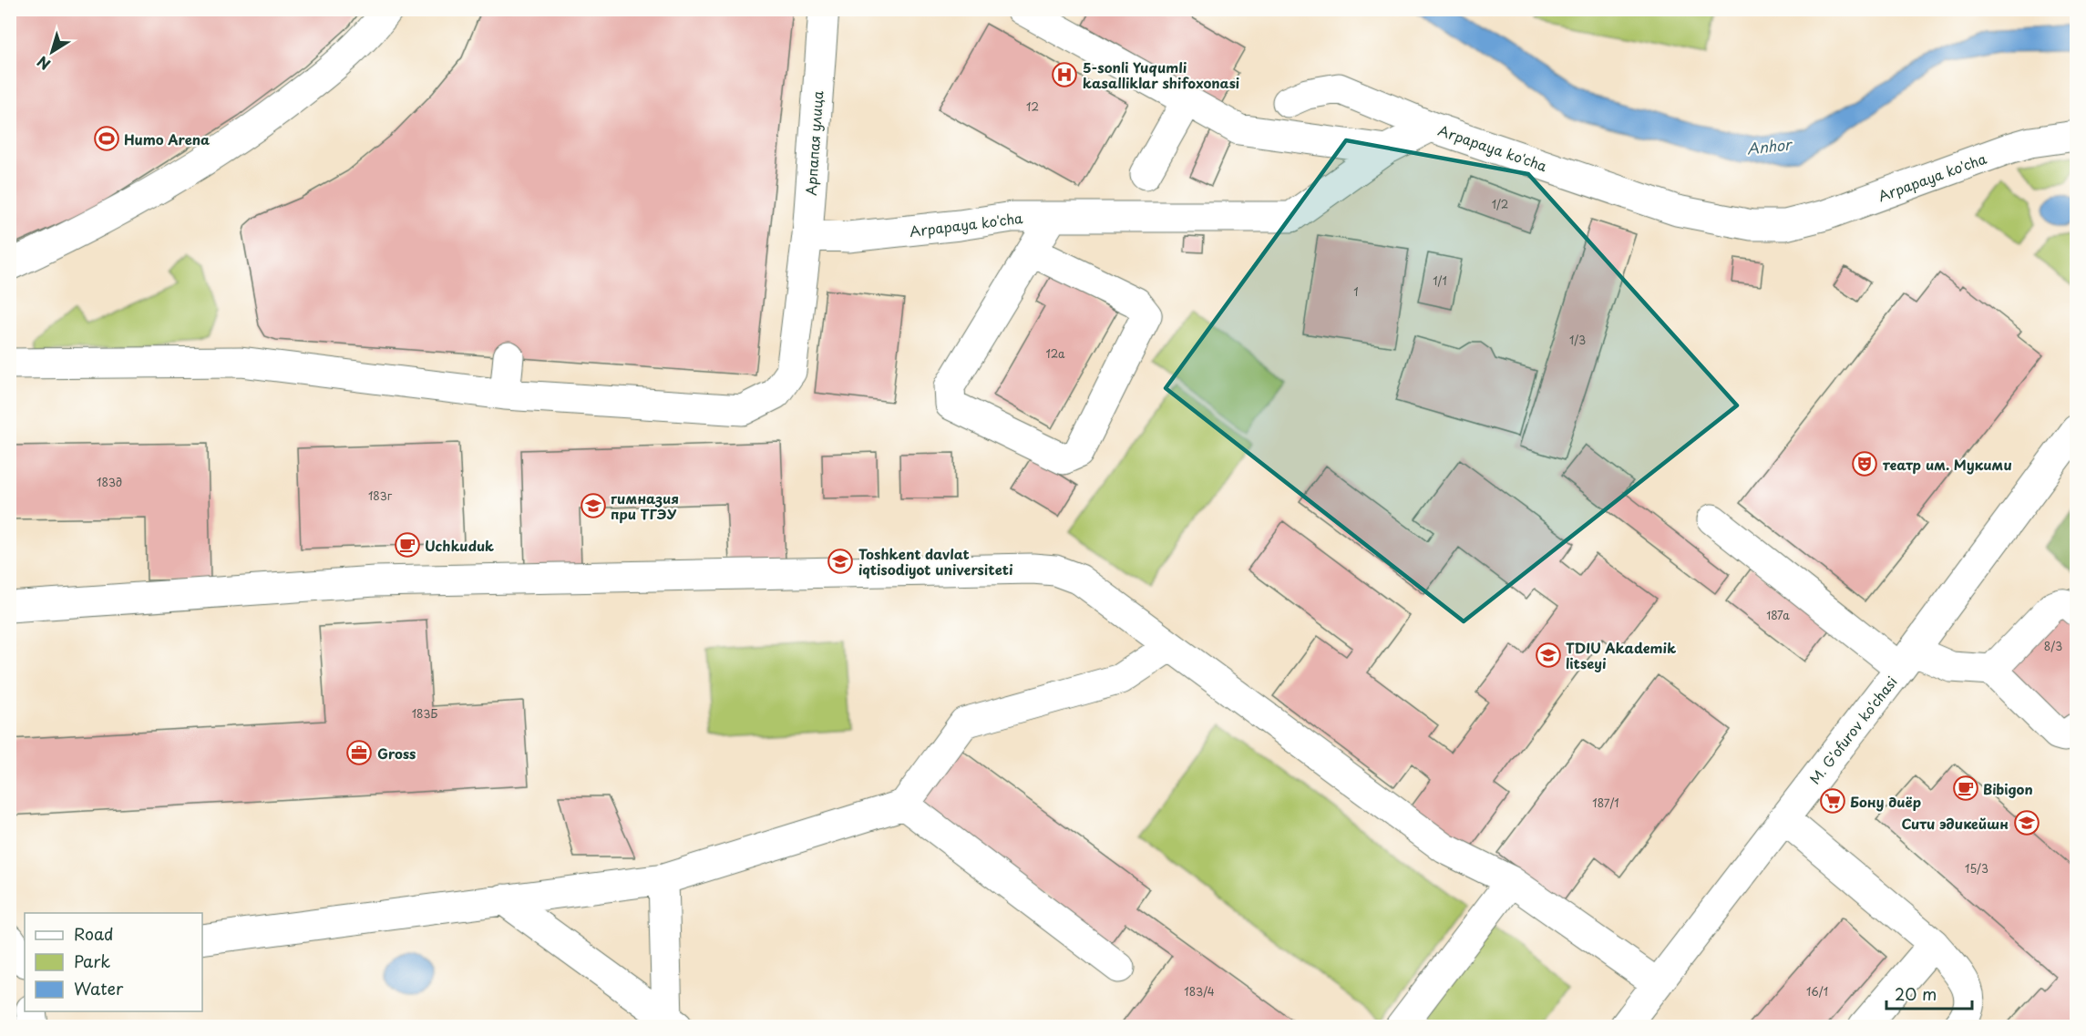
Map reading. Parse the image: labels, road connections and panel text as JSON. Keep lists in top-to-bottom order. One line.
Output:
{"streets":{"street":["Арпапая улица","Arpapaya ko'cha","M. G'ofurov ko'chasi"]},"crossings":[["Арпапая улица","Arpapaya ko'cha"]],"water":["Anhor"],"places":{"hospital":["5-sonli Yuqumli kasalliklar shifoxonasi"],"sports":["Humo Arena"],"theatre":["театр им. Мукими"],"school or university":["гимназия при ТГЭУ","Toshkent davlat iqtisodiyot universiteti","TDIU Akademik litseyi","Сити эдикейшн"],"cafe":["Uchkuduk","Bibigon"],"office":["Gross"],"supermarket":["Бону диёр"]},"house_numbers":["12","1/2","1/1","1","1/3","12a","183д","183г","187a","8/3","183Б","187/1","15/3","183/4","16/1"],"legend":["Road","Park","Water"],"scale_bar":"20 m","north":"bottom left"}
